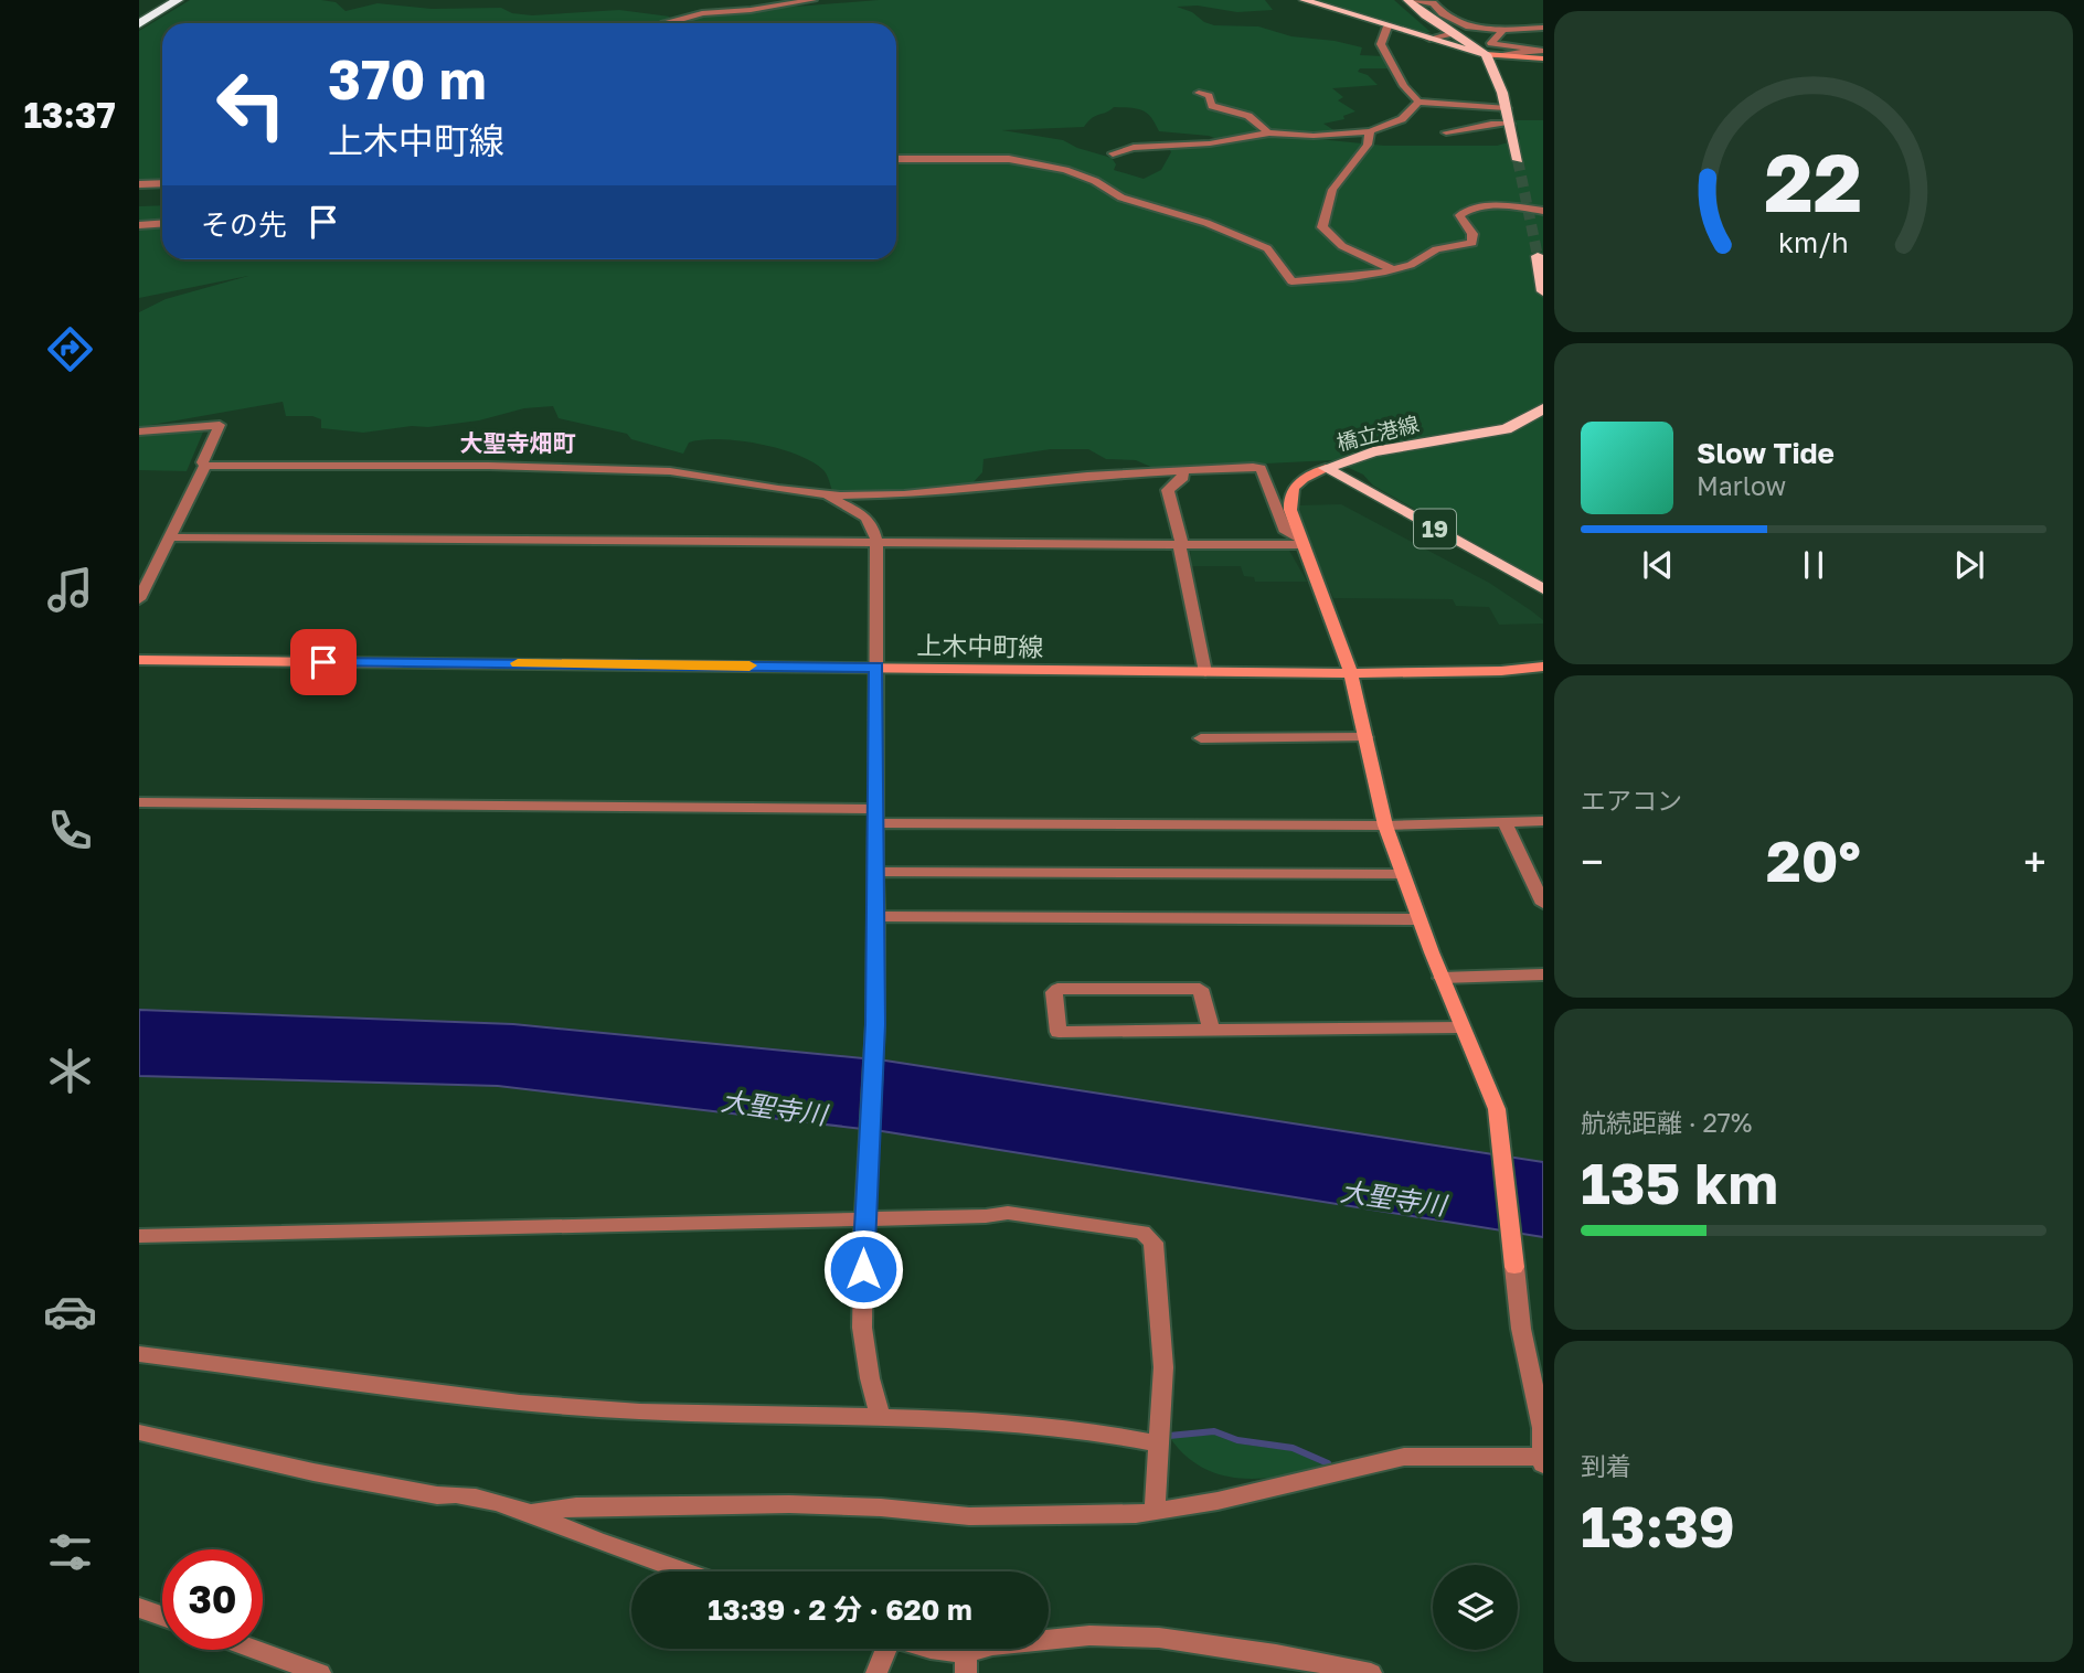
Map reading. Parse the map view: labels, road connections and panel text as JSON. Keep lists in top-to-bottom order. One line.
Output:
{"streets":{"main road":["橋立港線","19","上木中町線"]},"districts":["大聖寺畑町"],"water":["大聖寺川"],"page":{"tabs":"13:37","turn":["370 m","上木中町線"],"then":"その先","song":["Slow Tide","Marlow"],"tile":["エアコン",["航続距離 · 27%","135 km"],["到着","13:39"]],"heat":["−","20°","+"],"limit":"30","trip":"13:39 · 2 分 · 620 m","gauge":["22","km/h"]}}
